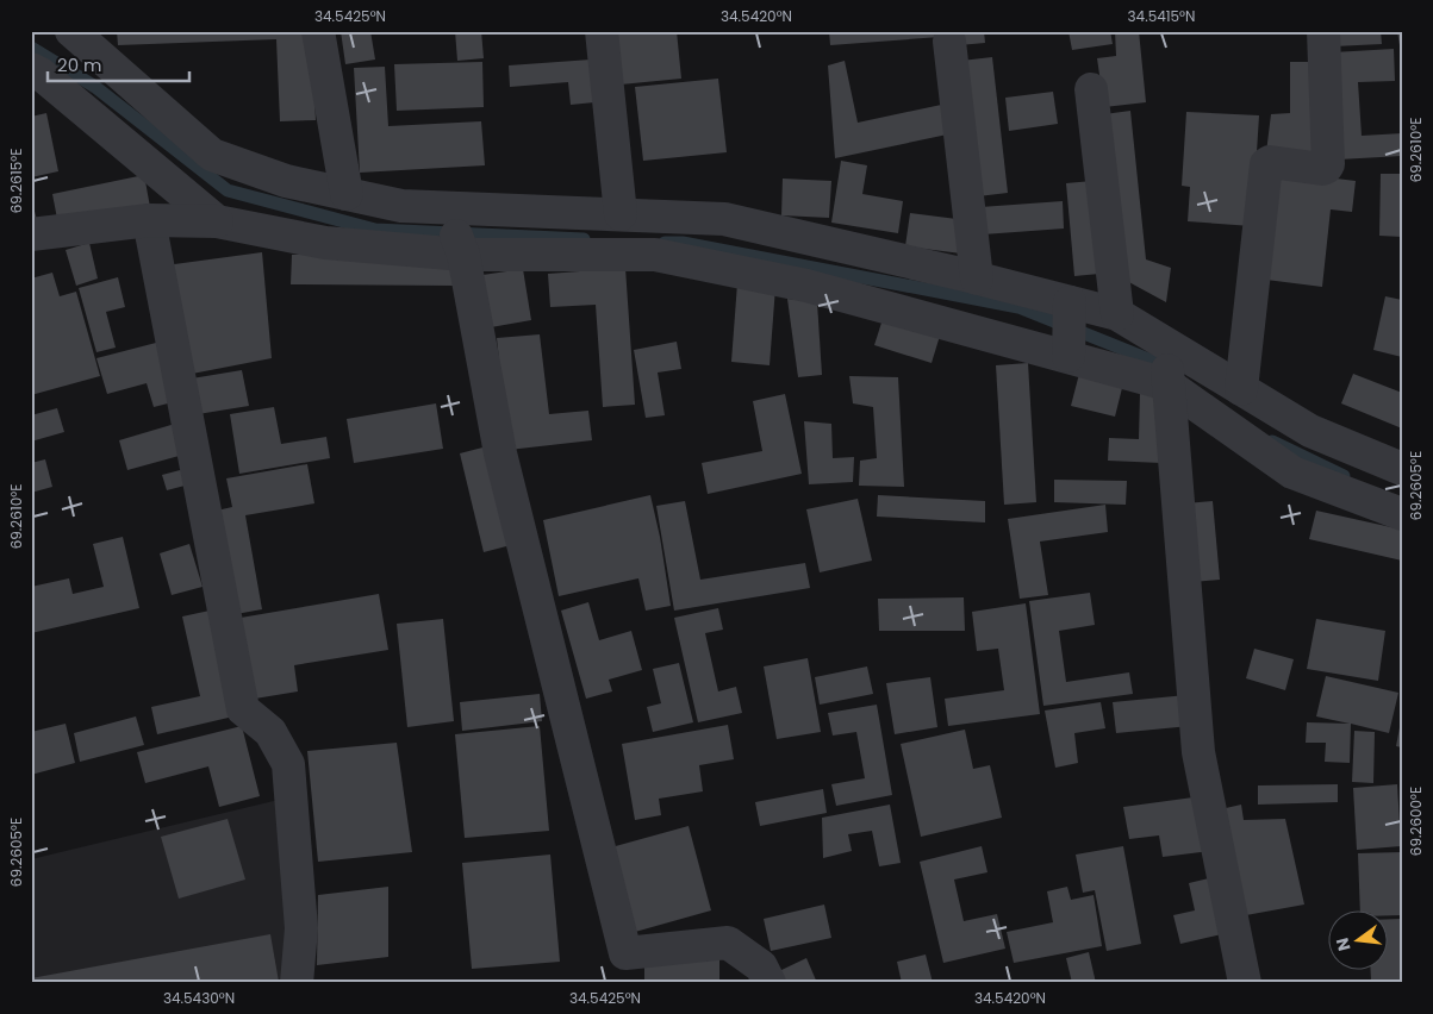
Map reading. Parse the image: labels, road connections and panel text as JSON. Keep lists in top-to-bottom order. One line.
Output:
{"scale_bar":"20 m","north":"left","coordinates":["34.5425°N","34.5420°N","34.5415°N","69.2610°E","69.2615°E","69.2605°E","69.2600°E","34.5430°N"]}
